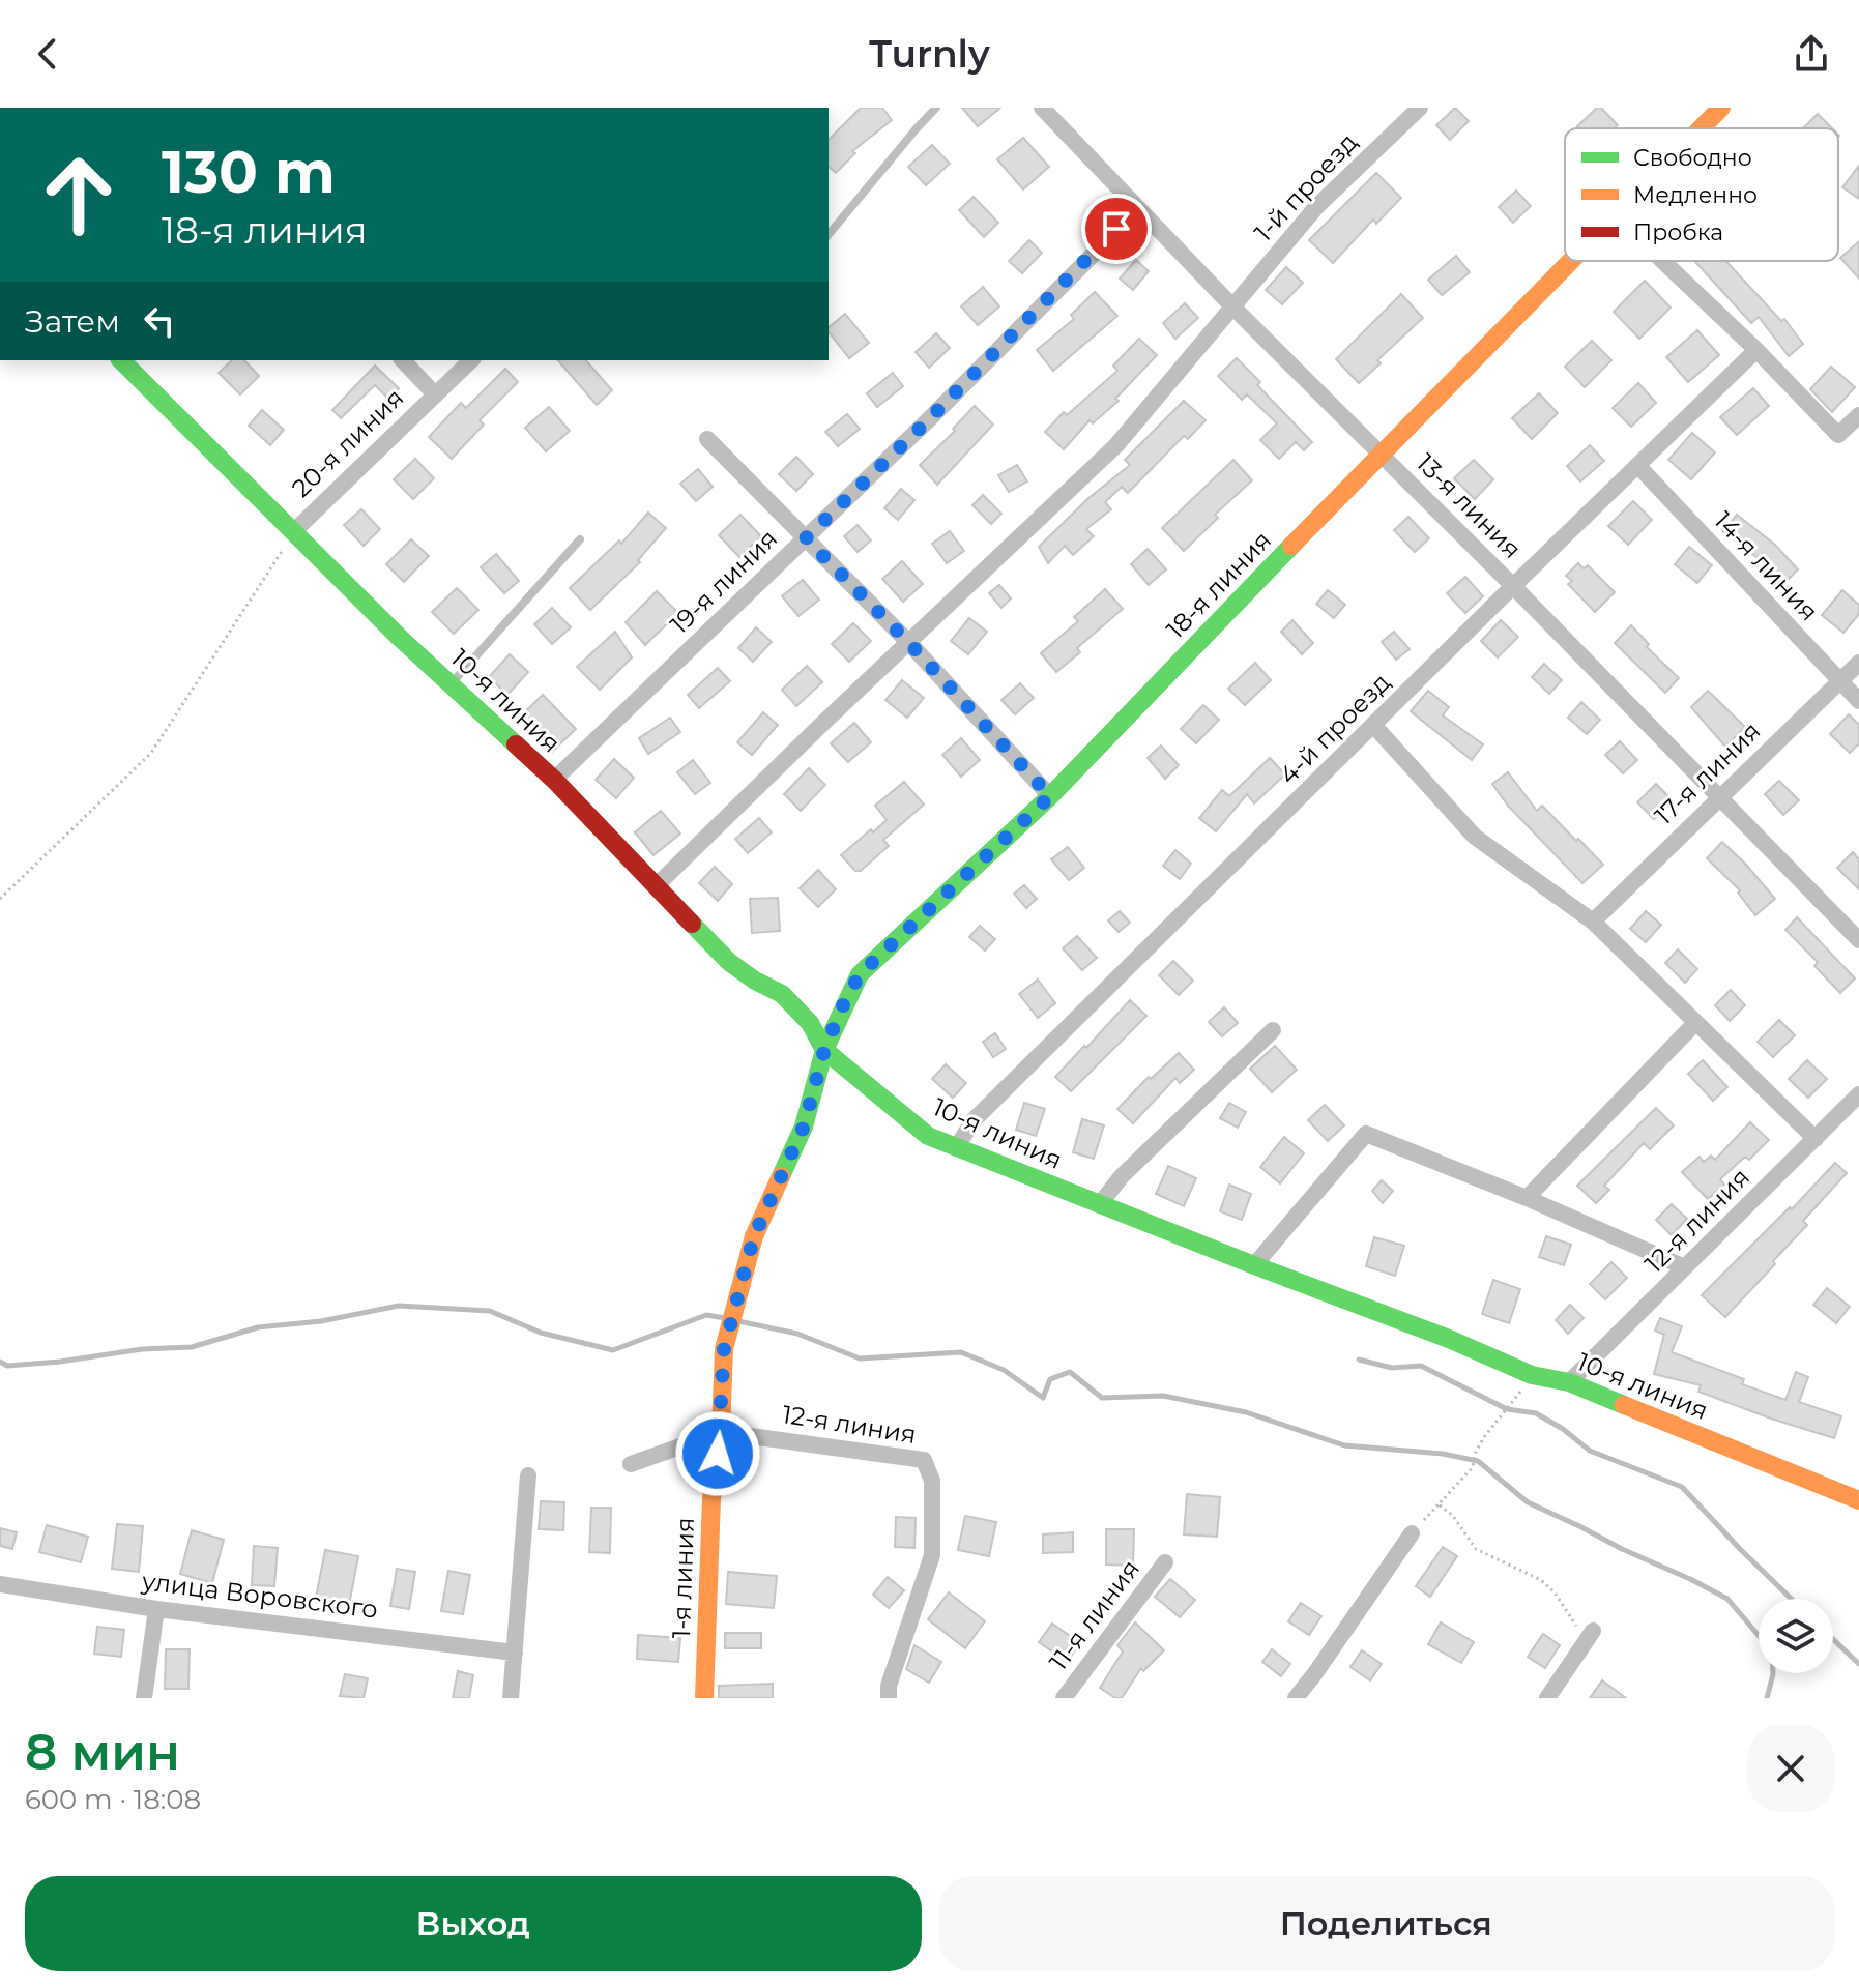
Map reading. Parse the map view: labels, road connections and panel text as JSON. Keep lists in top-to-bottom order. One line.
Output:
{"streets":{"street":["1-й проезд","20-я линия","13-я линия","14-я линия","19-я линия","18-я линия","10-я линия","4-й проезд","17-я линия","12-я линия","1-я линия","улица Воровского","11-я линия"]},"crossings":[["1-й проезд","13-я линия"],["1-й проезд","10-я линия"],["20-я линия","10-я линия"],["13-я линия","19-я линия"],["13-я линия","18-я линия"],["13-я линия","4-й проезд"],["13-я линия","17-я линия"],["14-я линия","4-й проезд"],["14-я линия","17-я линия"],["19-я линия","10-я линия"],["18-я линия","10-я линия"],["18-я линия","1-я линия"],["10-я линия","4-й проезд"],["10-я линия","12-я линия"],["12-я линия","1-я линия"]],"legend":["Свободно","Медленно","Пробка"],"page":{"header":"Turnly","turn":["130 m","18-я линия"],"then":"Затем","heading":["8 мин","600 m · 18:08"],"buttons":["Выход","Поделиться"]}}
